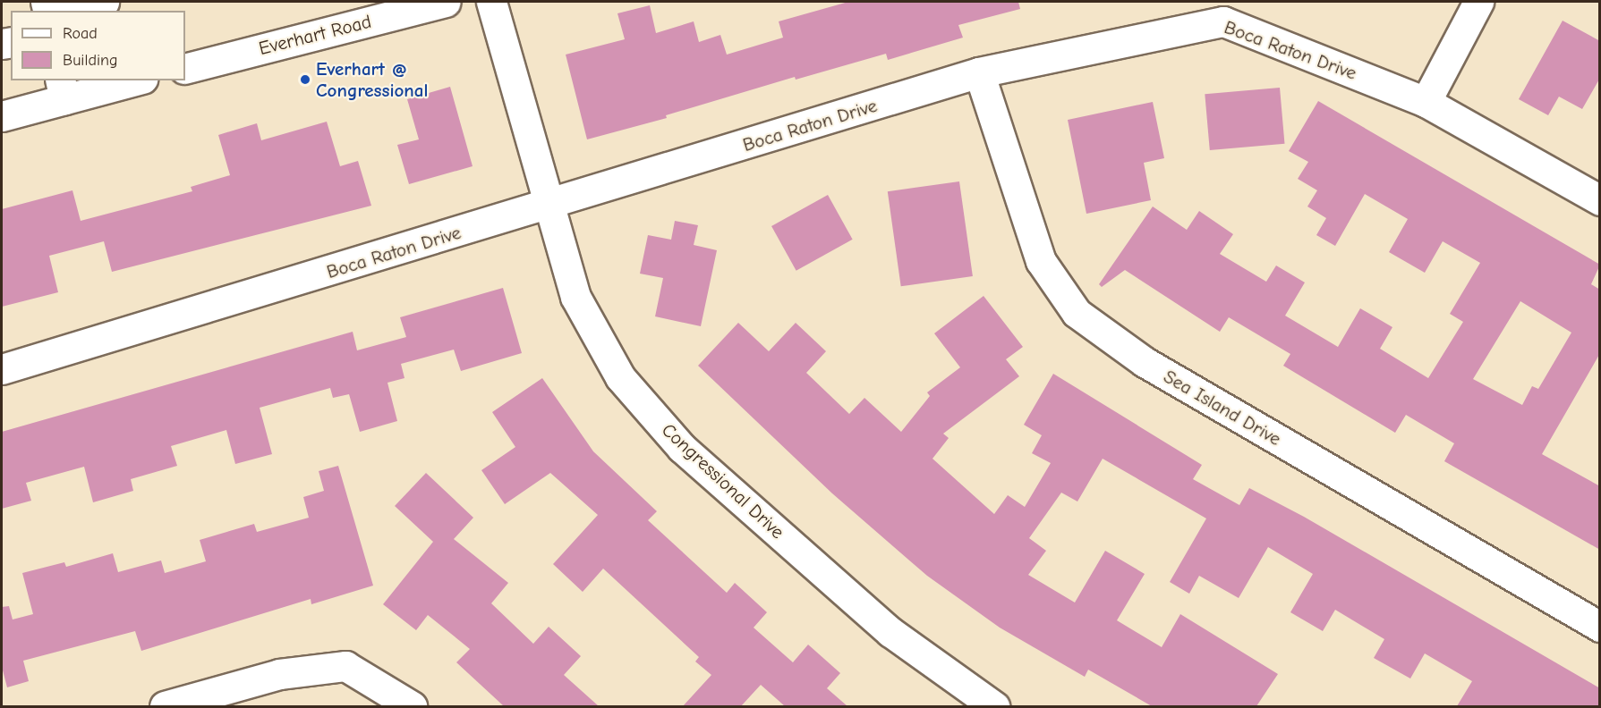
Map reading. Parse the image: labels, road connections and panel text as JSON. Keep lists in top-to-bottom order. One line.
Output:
{"streets":{"street":["Everhart Road","Boca Raton Drive","Sea Island Drive","Congressional Drive"]},"crossings":[["Boca Raton Drive","Sea Island Drive"],["Boca Raton Drive","Congressional Drive"]],"places":["Everhart @ Congressional"],"legend":["Road","Building"]}
